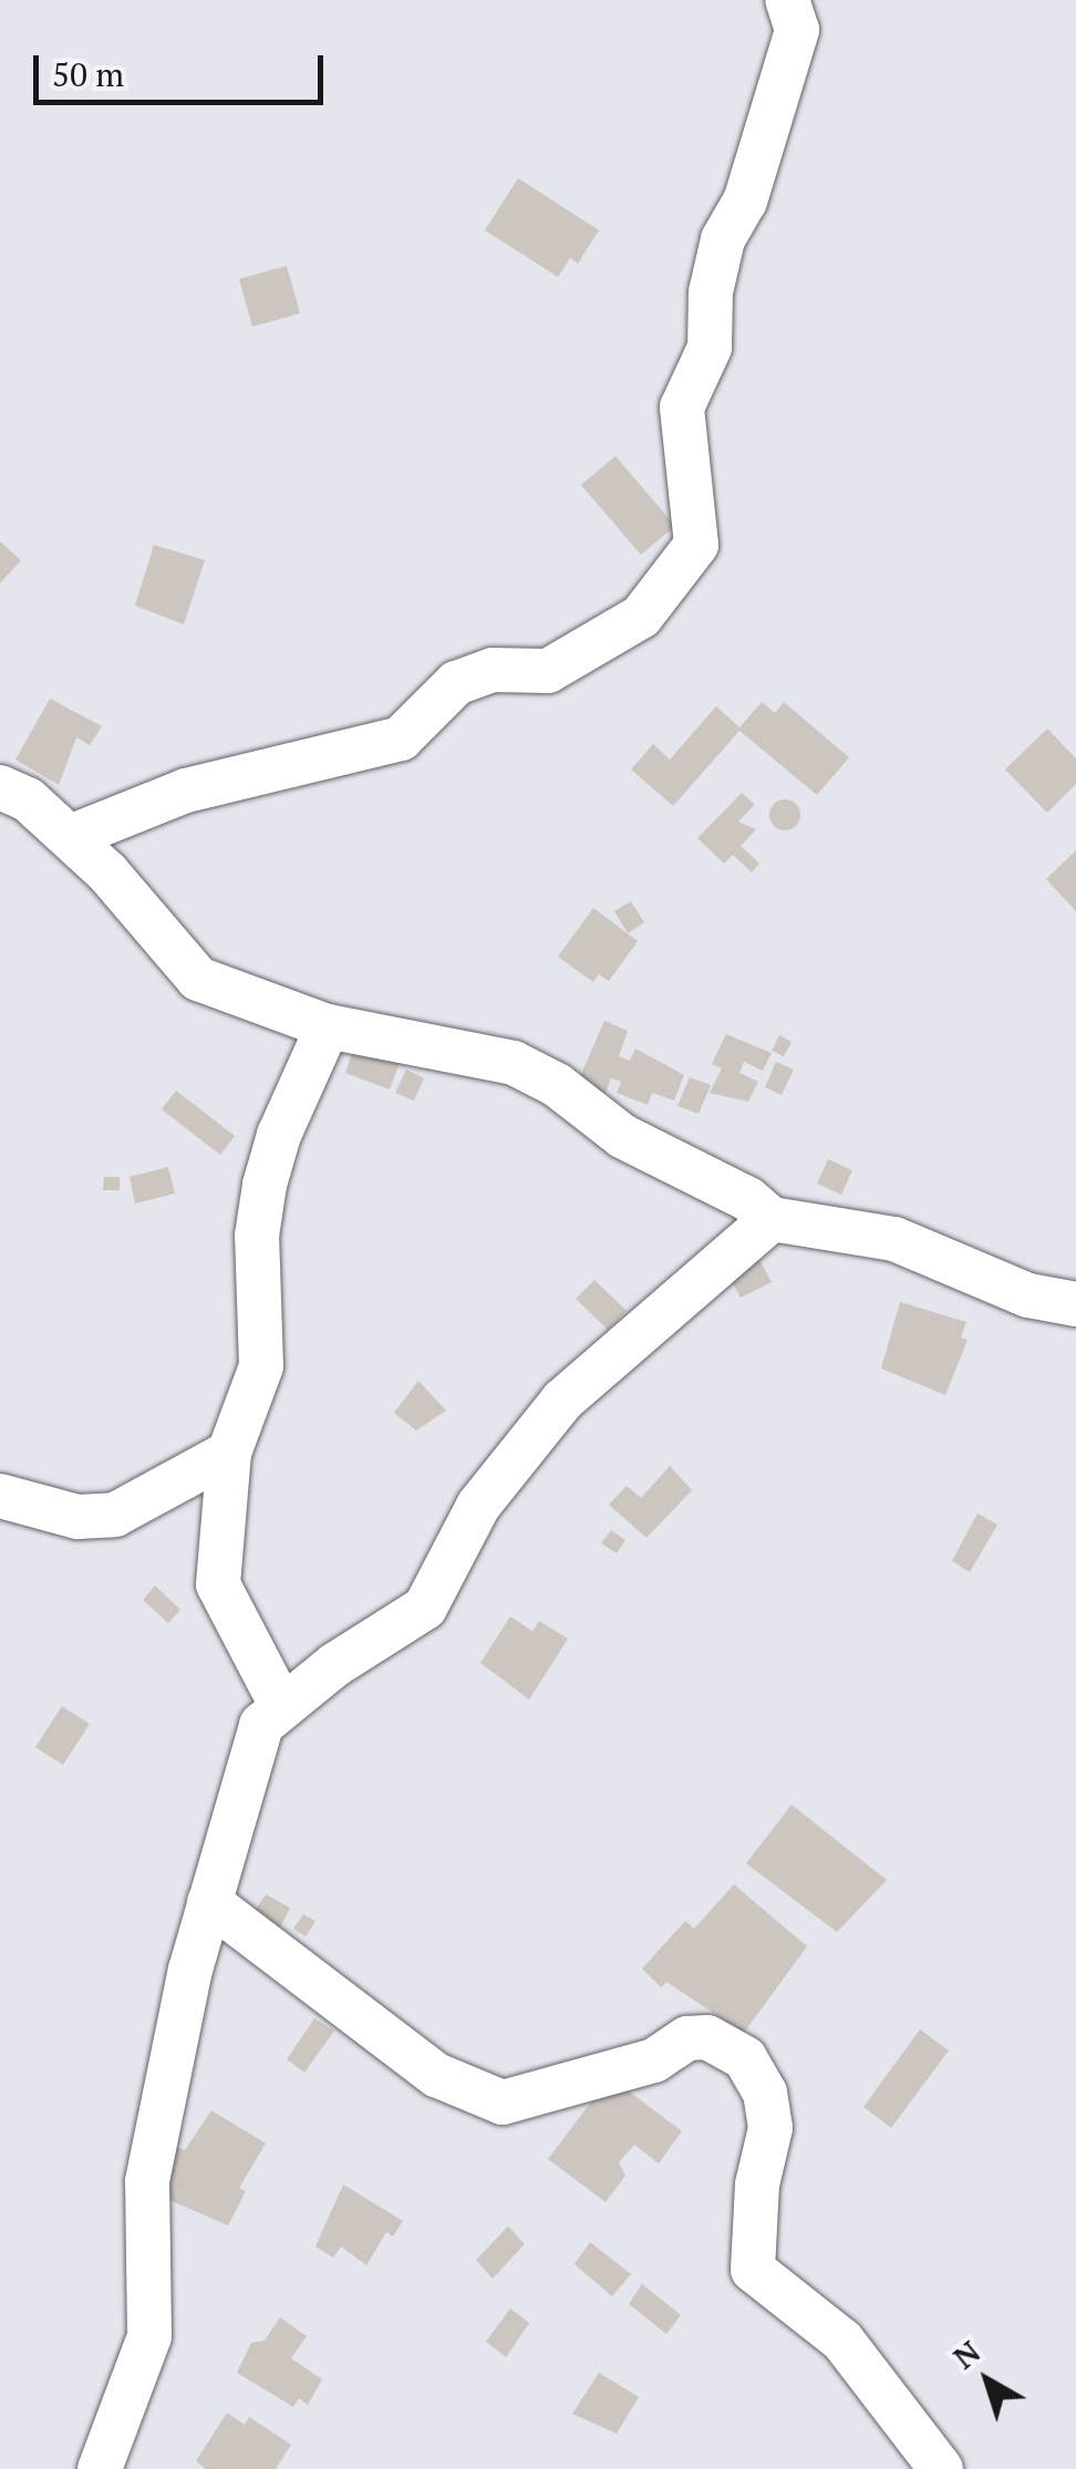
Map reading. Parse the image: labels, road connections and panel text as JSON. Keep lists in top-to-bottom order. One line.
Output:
{"scale_bar":"50 m","north":"top left"}
